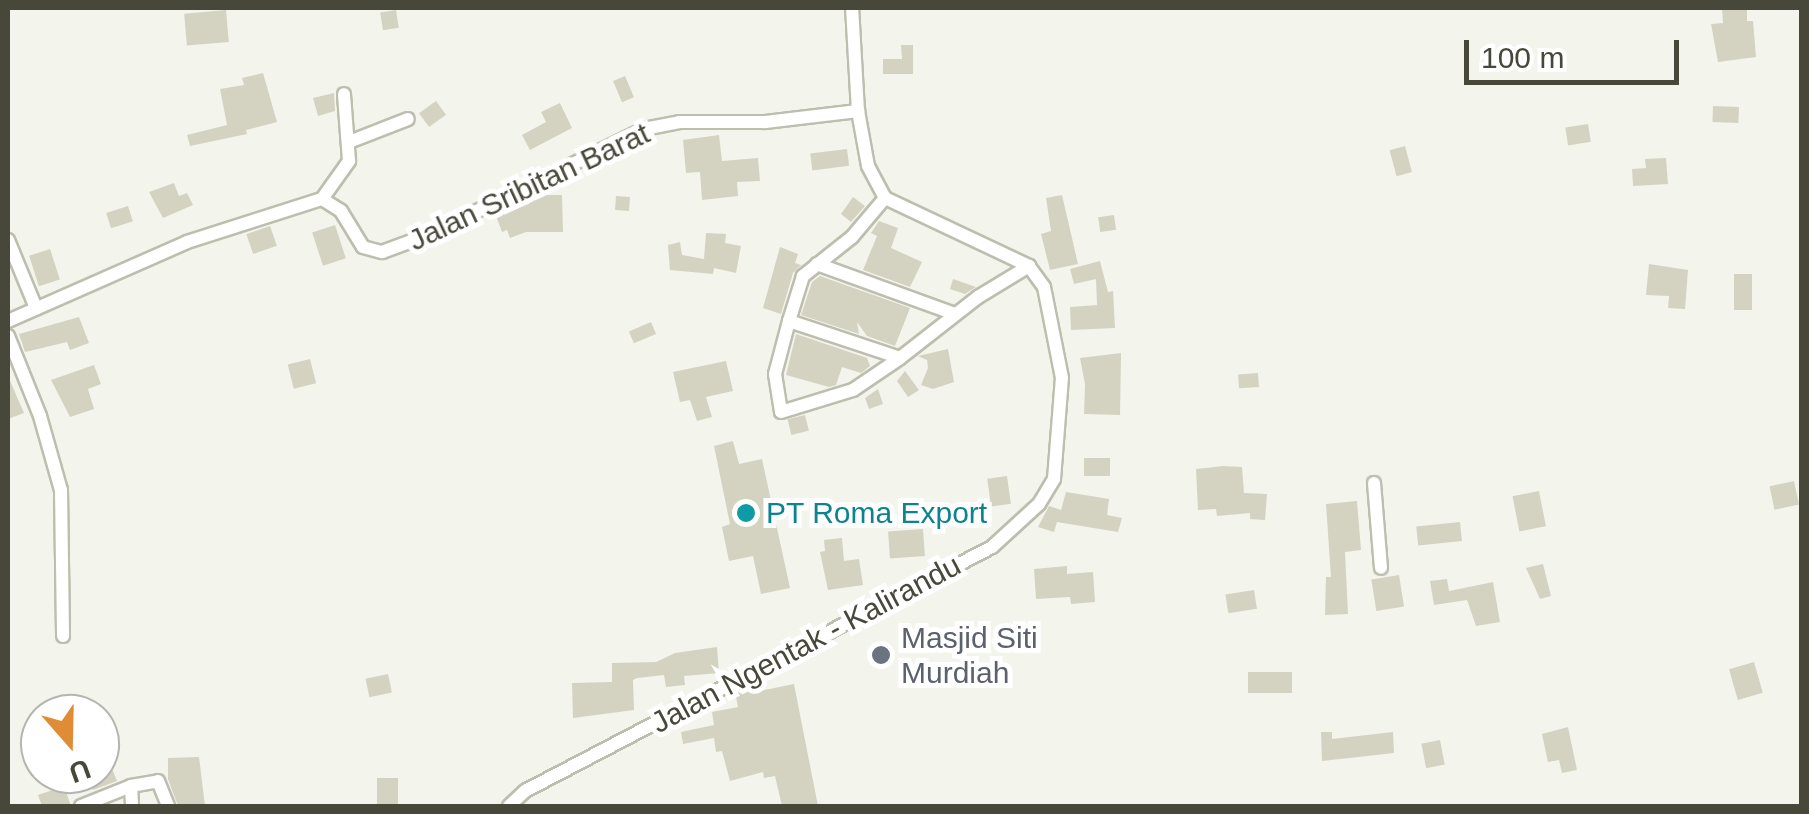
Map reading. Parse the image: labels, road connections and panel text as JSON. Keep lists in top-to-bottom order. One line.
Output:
{"streets":{"street":["Jalan Sribitan Barat","Jalan Ngentak - Kalirandu"]},"places":["PT Roma Export","Masjid Siti Murdiah"],"scale_bar":"100 m","north":"bottom"}
